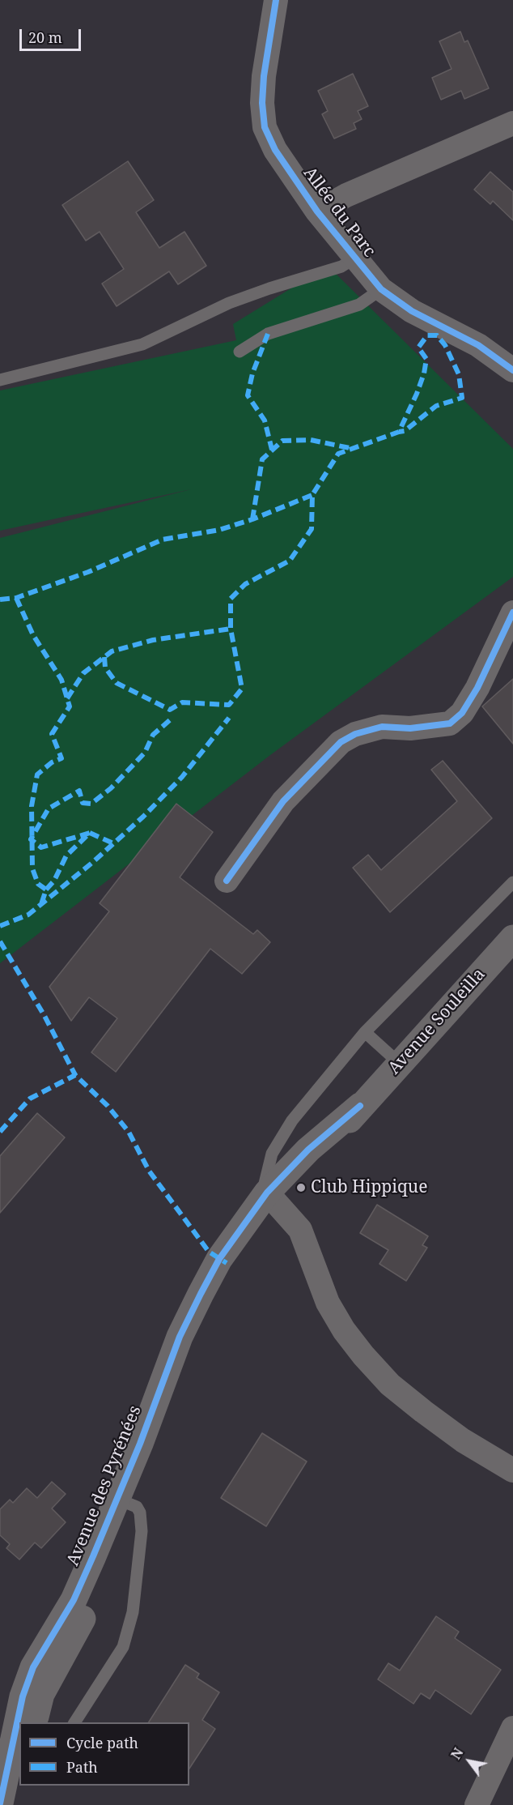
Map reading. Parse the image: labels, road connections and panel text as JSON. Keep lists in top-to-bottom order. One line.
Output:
{"streets":{"street":["Allée du Parc","Avenue Souleilla","Avenue des Pyrénées"]},"crossings":[["Avenue Souleilla","Avenue des Pyrénées"]],"places":["Club Hippique"],"legend":["Cycle path","Path"],"scale_bar":"20 m","north":"top left"}
